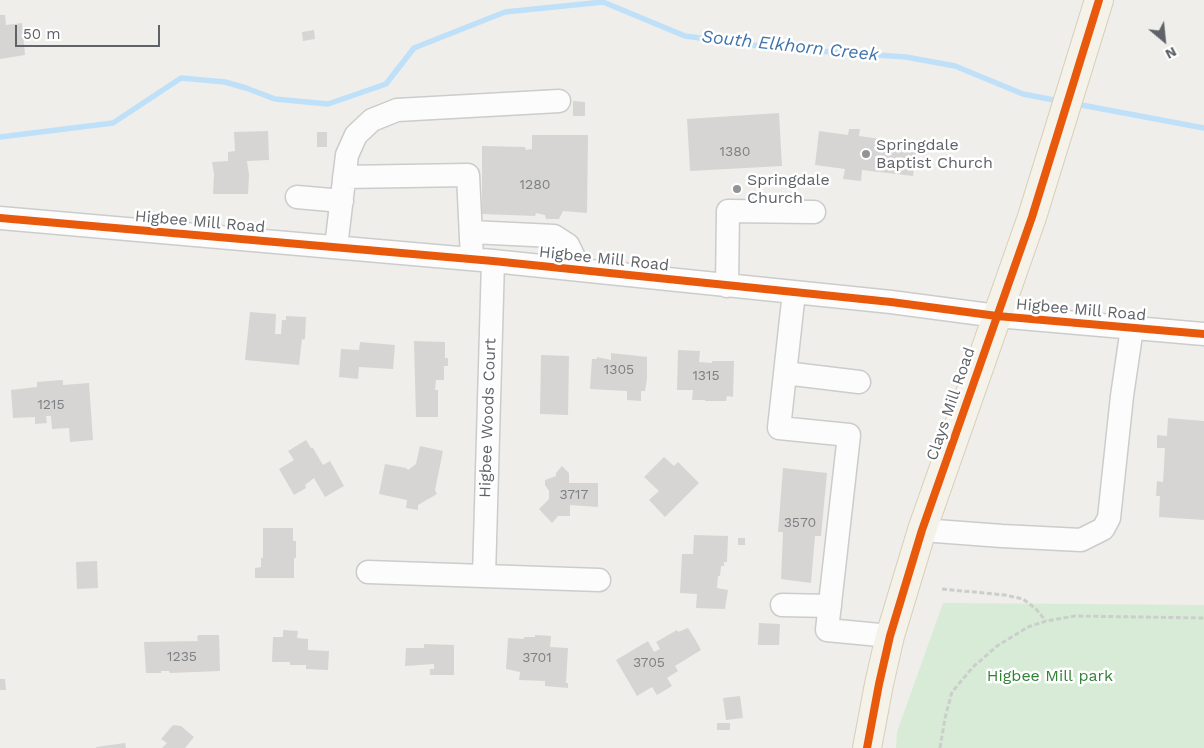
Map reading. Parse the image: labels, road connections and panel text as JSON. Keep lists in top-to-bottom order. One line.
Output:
{"streets":{"main road":["Clays Mill Road"],"street":["Higbee Mill Road","Higbee Woods Court"]},"crossings":[["Higbee Mill Road","Clays Mill Road"],["Higbee Mill Road","Higbee Woods Court"]],"water":["South Elkhorn Creek"],"parks":["Higbee Mill park"],"places":["Springdale Baptist Church","Springdale Church"],"house_numbers":["1380","1280","1305","1315","1215","3717","3570","1235","3701","3705"],"scale_bar":"50 m","north":"bottom right"}
